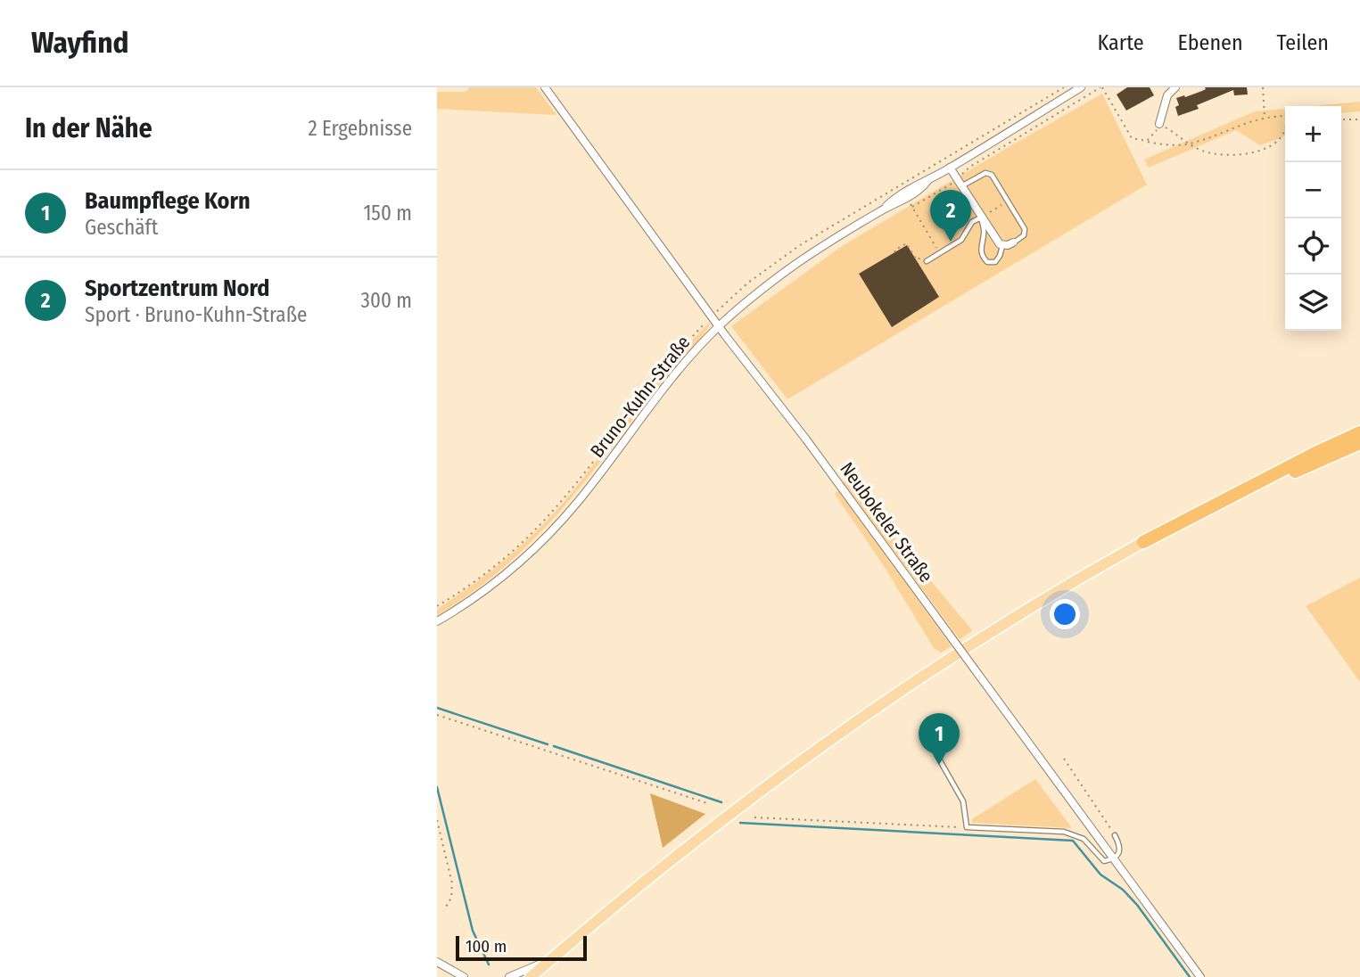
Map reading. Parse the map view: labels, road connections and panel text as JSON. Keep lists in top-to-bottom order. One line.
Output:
{"streets":{"street":["Bruno-Kuhn-Straße","Neubokeler Straße"]},"crossings":[["Bruno-Kuhn-Straße","Neubokeler Straße"]],"scale_bar":"100 m","page":{"header":"Wayfind","nav":["Karte","Ebenen","Teilen"],"heading":["In der Nähe","2 Ergebnisse"],"map_buttons":["+","−"],"list":[{"mark":"1","name":"Baumpflege Korn","note":"Geschäft","value":"150 m"},{"mark":"2","name":"Sportzentrum Nord","note":"Sport · Bruno-Kuhn-Straße","value":"300 m"}],"pins":["2","1"],"scale":"100 m"}}
